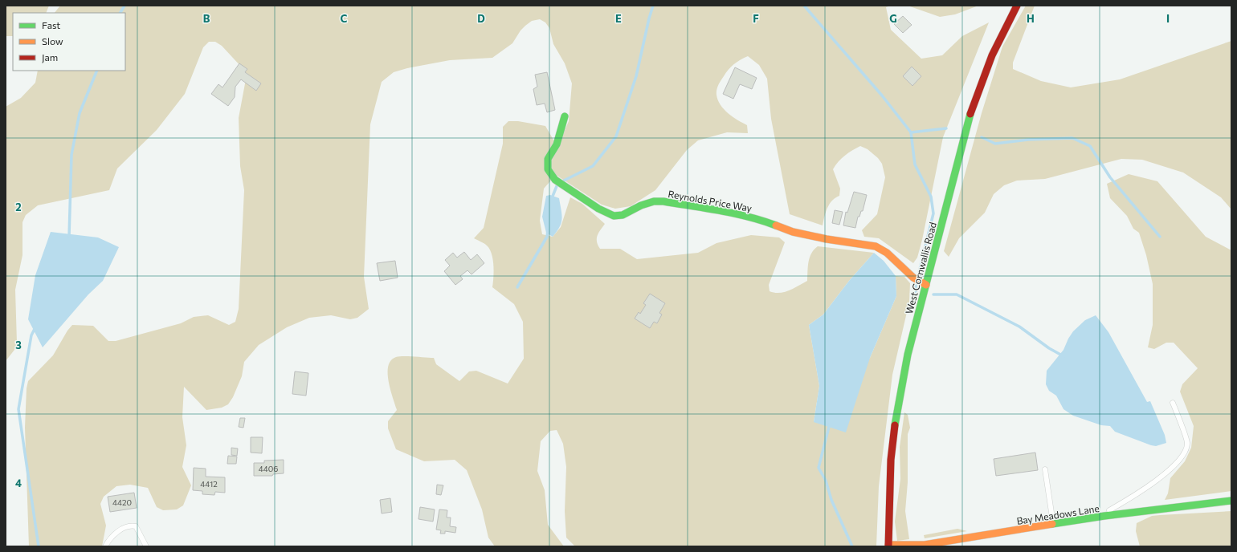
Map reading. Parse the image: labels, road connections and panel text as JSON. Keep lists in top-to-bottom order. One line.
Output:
{"streets":{"street":["Reynolds Price Way","West Cornwallis Road","Bay Meadows Lane"]},"crossings":[["Reynolds Price Way","West Cornwallis Road"],["West Cornwallis Road","Bay Meadows Lane"]],"house_numbers":["4406","4412","4420"],"legend":["Fast","Slow","Jam"],"grid":{"columns":["B","C","D","E","F","G","H","I"],"rows":["2","3","4"]}}
